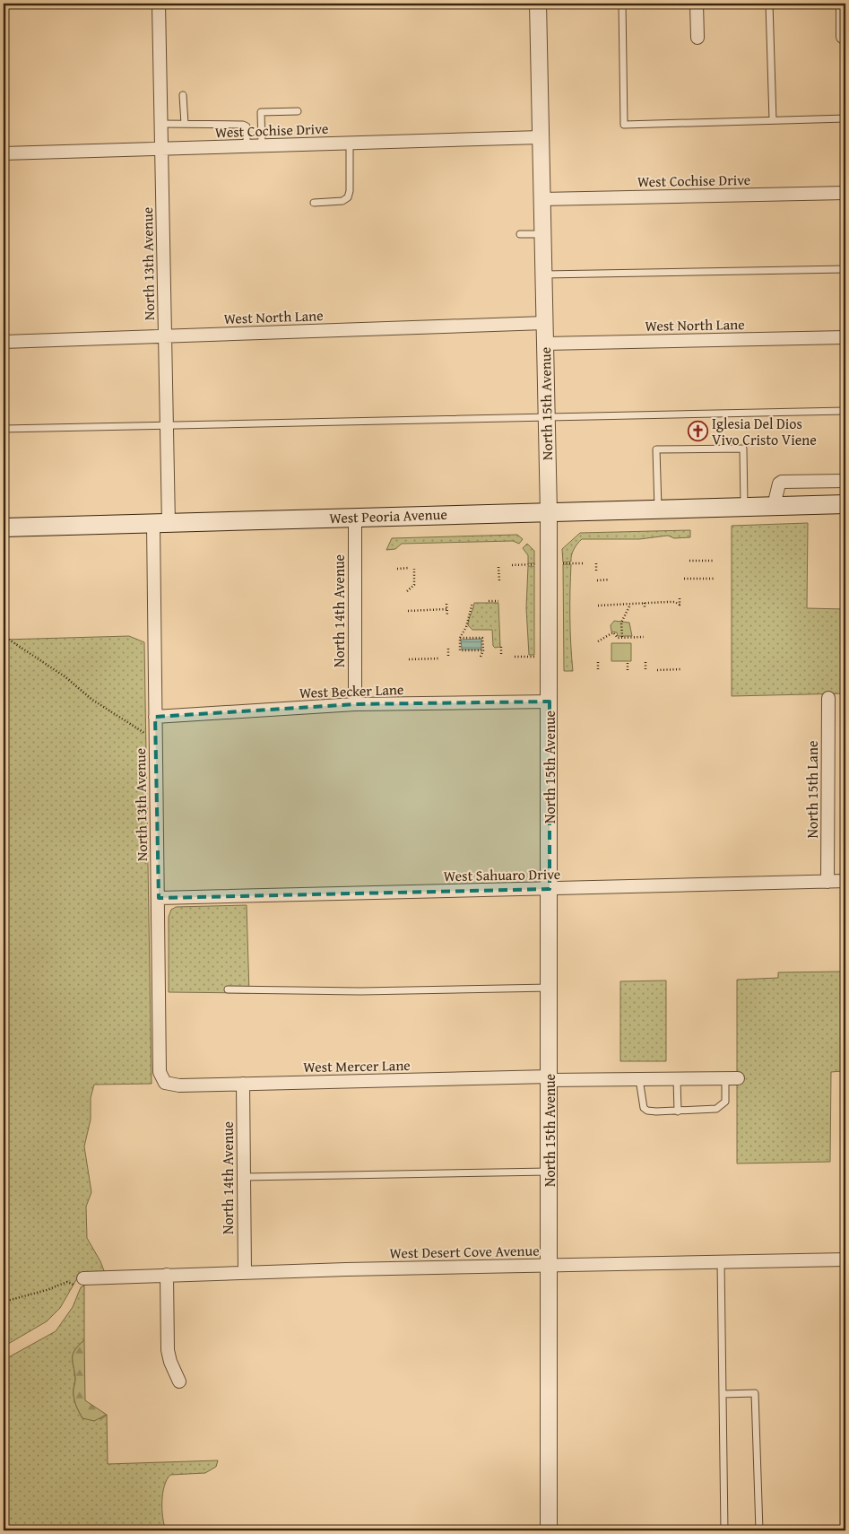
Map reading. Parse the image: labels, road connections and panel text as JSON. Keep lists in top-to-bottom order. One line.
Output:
{"streets":{"main road":["West Peoria Avenue"],"street":["West Cochise Drive","North 13th Avenue","West North Lane","North 15th Avenue","North 14th Avenue","West Becker Lane","North 15th Lane","West Sahuaro Drive","West Mercer Lane","West Desert Cove Avenue"]},"crossings":[["West Cochise Drive","North 13th Avenue"],["West Cochise Drive","North 15th Avenue"],["North 13th Avenue","West North Lane"],["North 13th Avenue","West Peoria Avenue"],["North 13th Avenue","West Becker Lane"],["North 13th Avenue","West Sahuaro Drive"],["North 13th Avenue","West Mercer Lane"],["West North Lane","North 15th Avenue"],["North 15th Avenue","West Peoria Avenue"],["North 15th Avenue","West Becker Lane"],["North 15th Avenue","West Sahuaro Drive"],["North 15th Avenue","West Mercer Lane"],["North 15th Avenue","West Desert Cove Avenue"],["West Peoria Avenue","North 14th Avenue"],["North 14th Avenue","West Becker Lane"],["North 14th Avenue","West Mercer Lane"],["North 14th Avenue","West Desert Cove Avenue"],["North 15th Lane","West Sahuaro Drive"]],"places":{"church":["Iglesia Del Dios Vivo Cristo Viene"]}}
